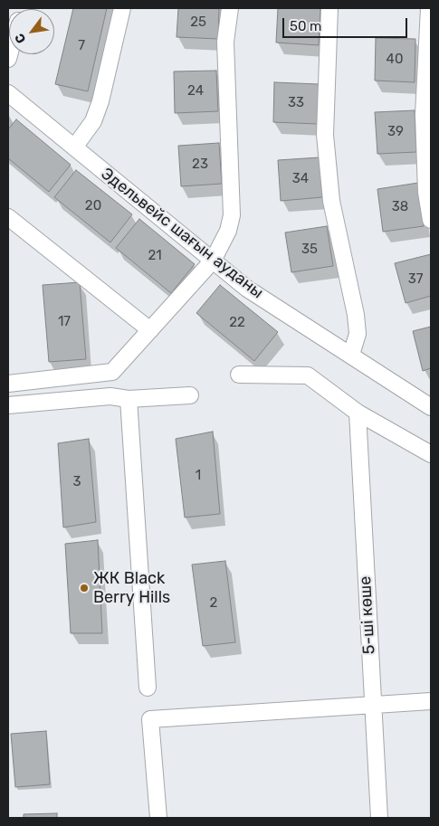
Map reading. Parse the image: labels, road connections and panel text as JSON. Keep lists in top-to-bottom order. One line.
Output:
{"streets":{"street":["Эдельвейс шағын ауданы","5-ші көше"]},"places":["ЖК Black Berry Hills"],"house_numbers":["25","7","40","24","33","39","23","34","20","38","35","21","37","17","22","1","3","2"],"scale_bar":"50 m","north":"bottom left"}
